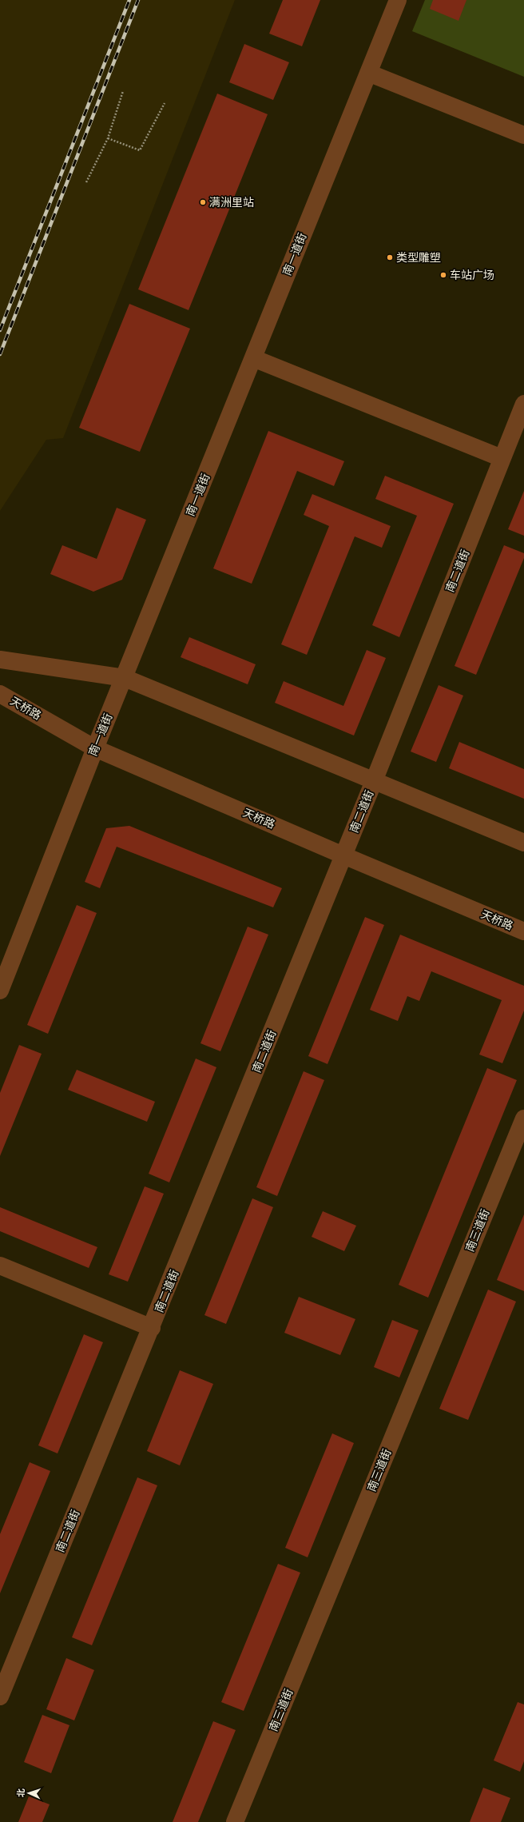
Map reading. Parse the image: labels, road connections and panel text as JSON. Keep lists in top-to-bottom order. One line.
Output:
{"streets":{"street":["南一道街","南二道街","天桥路","南三道街"]},"crossings":[["南一道街","天桥路"],["南二道街","天桥路"]],"places":["满洲里站","类型雕塑","车站广场"],"north":"left"}
